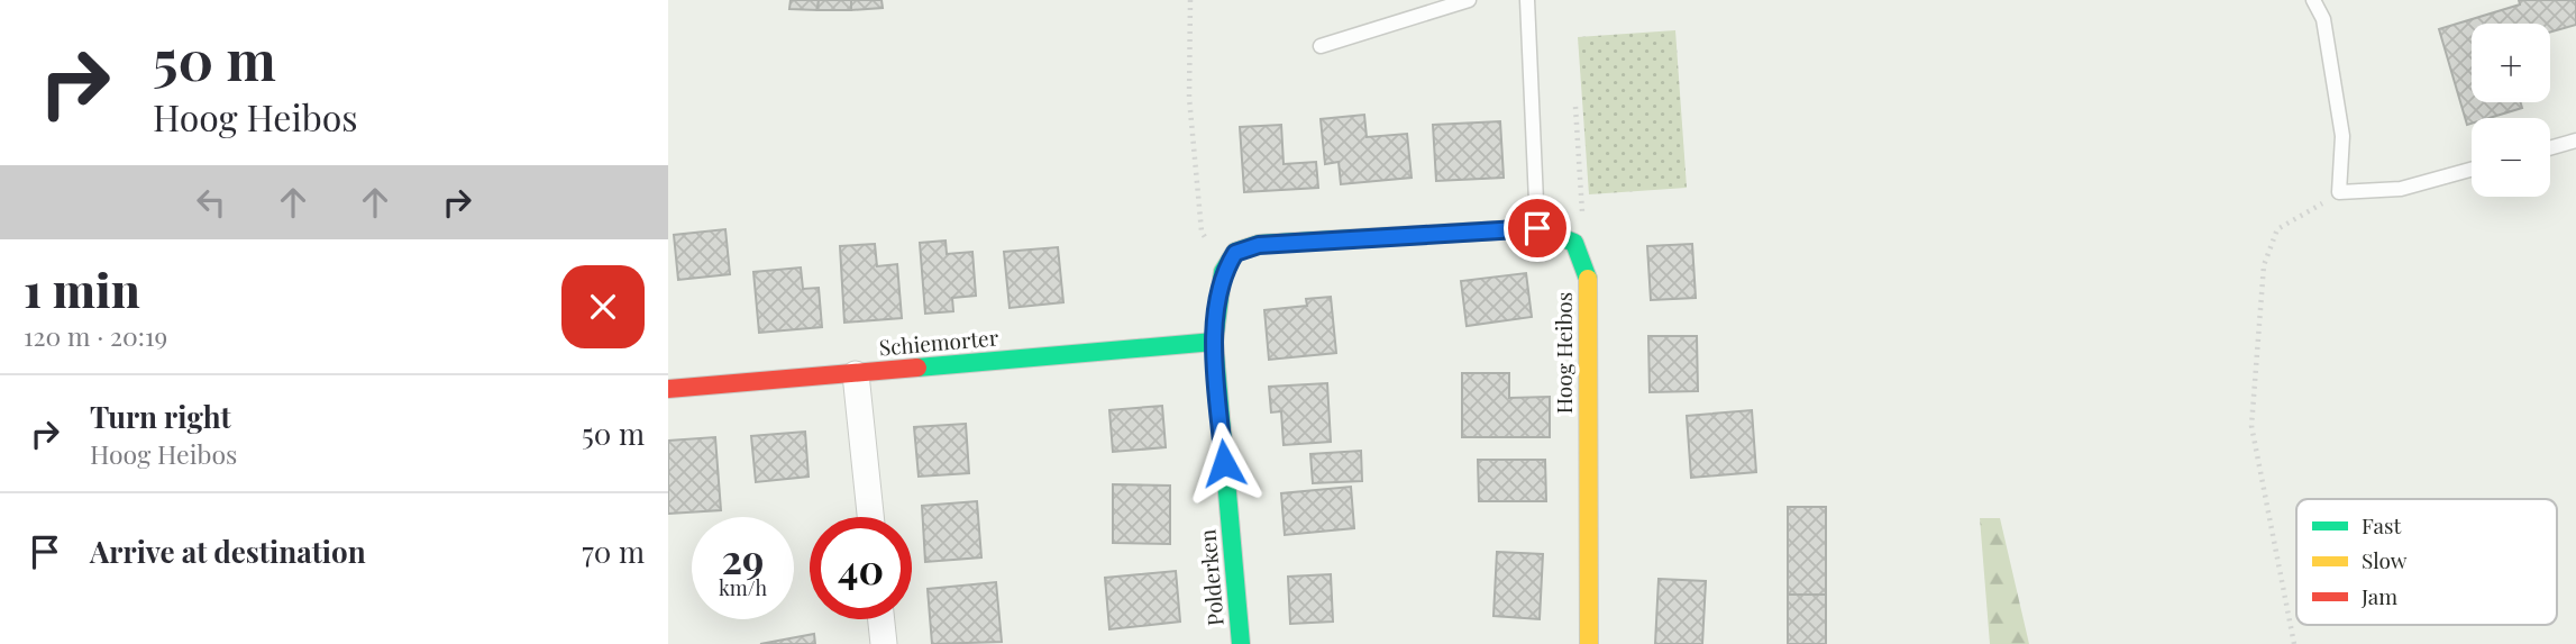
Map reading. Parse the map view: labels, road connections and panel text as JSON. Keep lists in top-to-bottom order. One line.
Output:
{"streets":{"street":["Schiemorter","Hoog Heibos","Polderken"]},"crossings":[["Schiemorter","Polderken"]],"legend":["Fast","Slow","Jam"],"page":{"turn":["50 m","Hoog Heibos"],"map_buttons":["+","−"],"heading":["1 min","120 m · 20:19"],"list":[{"name":"Turn right","note":"Hoog Heibos","value":"50 m"},{"name":"Arrive at destination","value":"70 m"}],"speed":"29 km/h","limit":"40"}}
